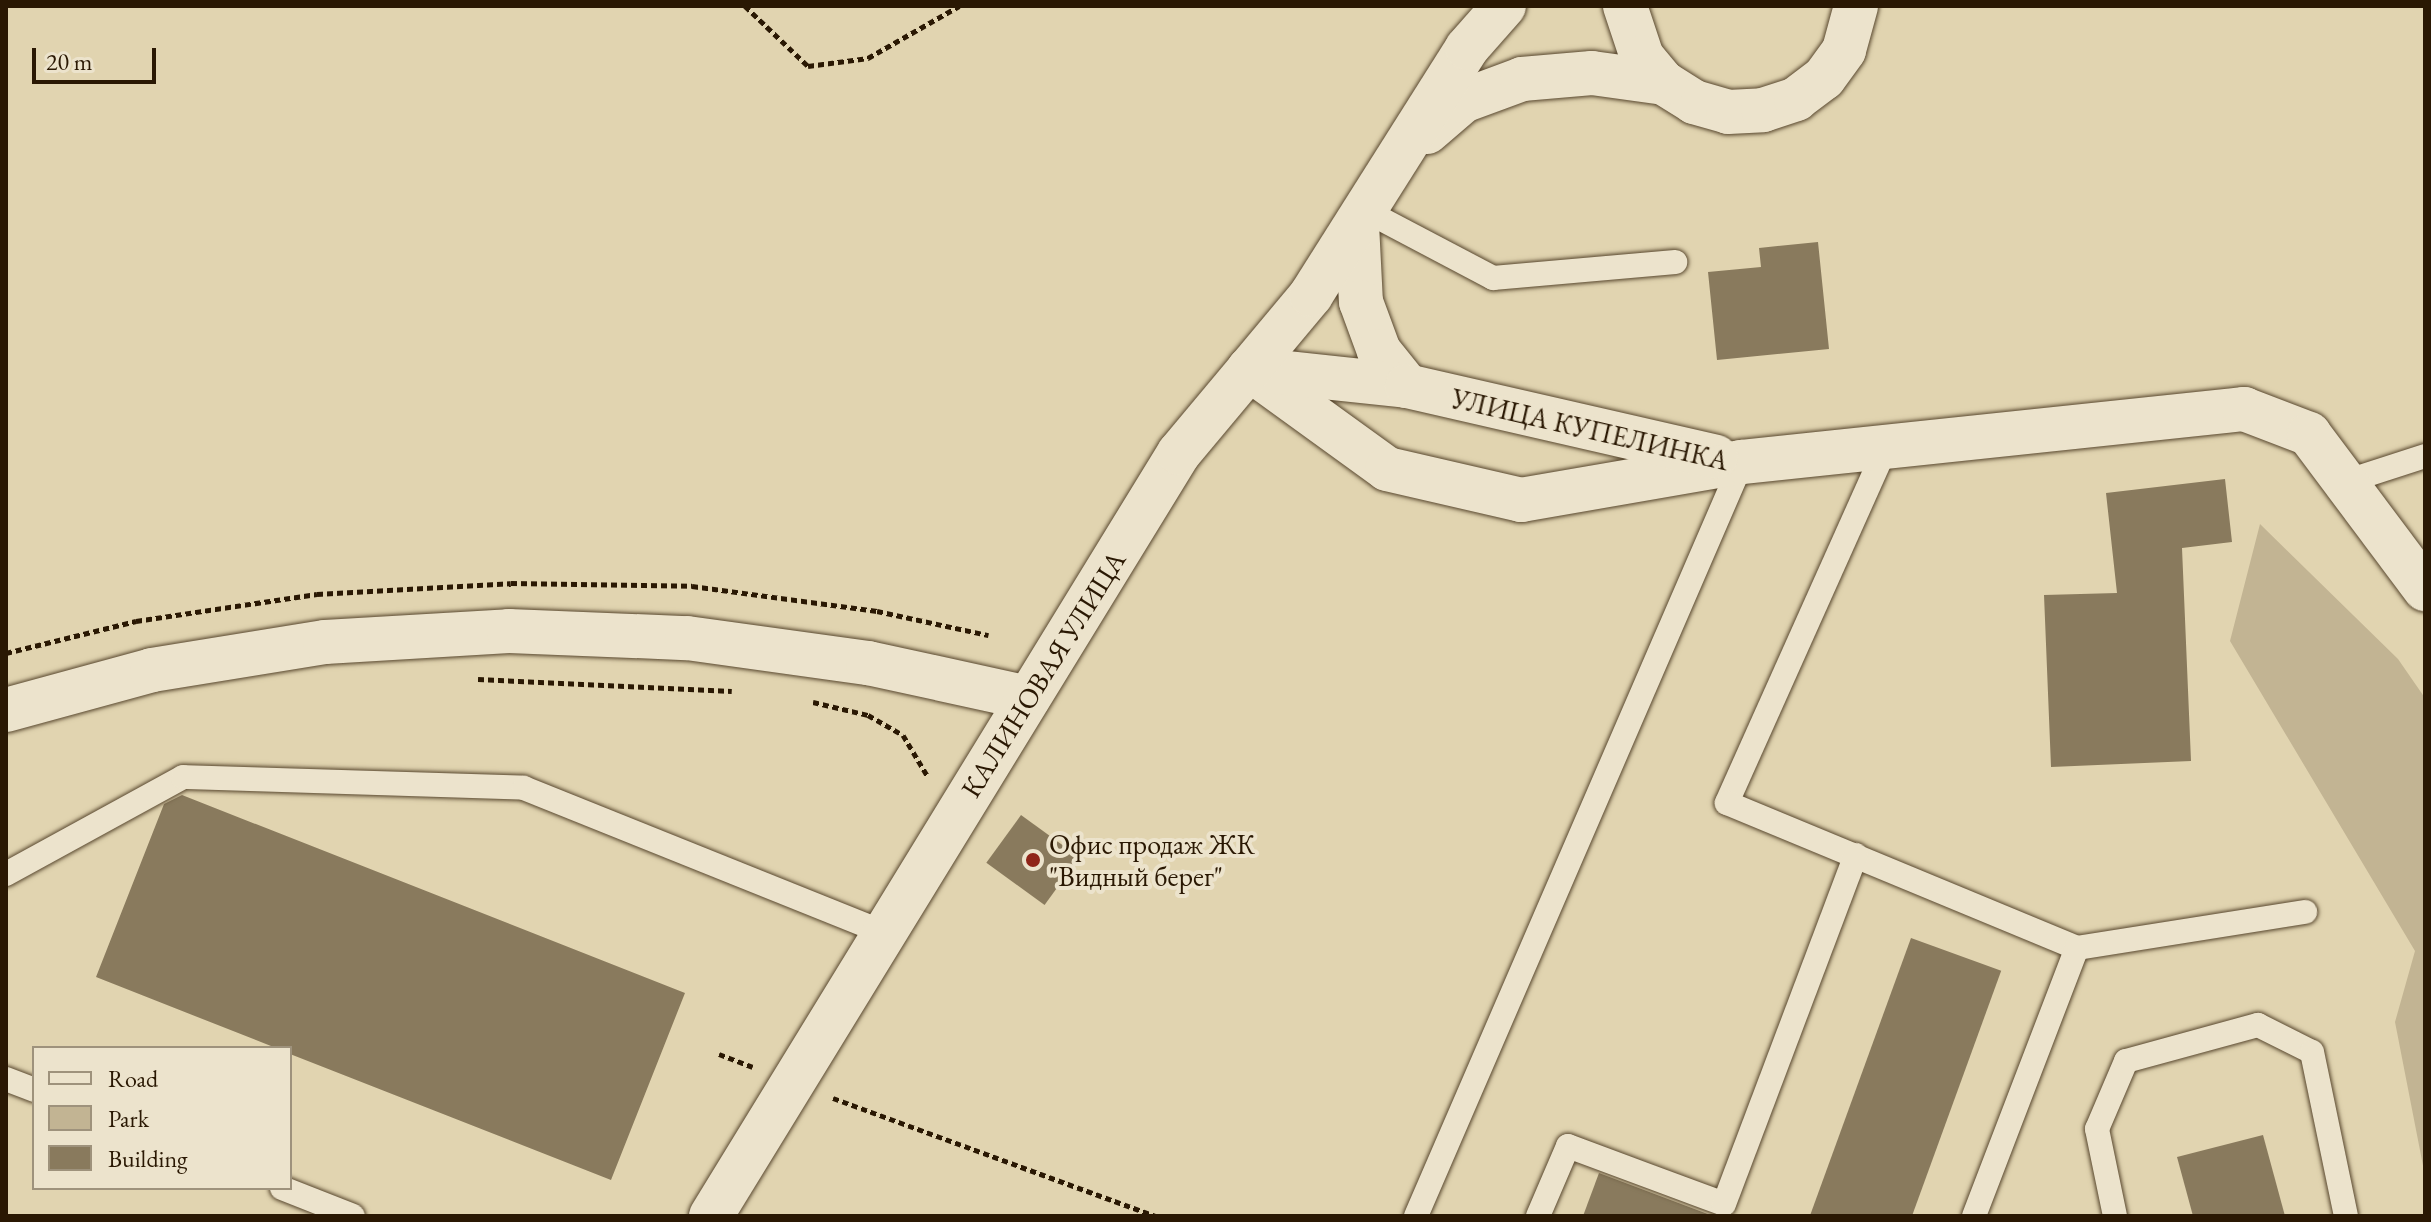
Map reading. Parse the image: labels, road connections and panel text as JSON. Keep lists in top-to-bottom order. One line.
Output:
{"streets":{"street":["УЛИЦА КУПЕЛИНКА","КАЛИНОВАЯ УЛИЦА"]},"crossings":[["УЛИЦА КУПЕЛИНКА","КАЛИНОВАЯ УЛИЦА"]],"places":["Офис продаж ЖК \"Видный берег\""],"legend":["Road","Park","Building"],"scale_bar":"20 m"}
